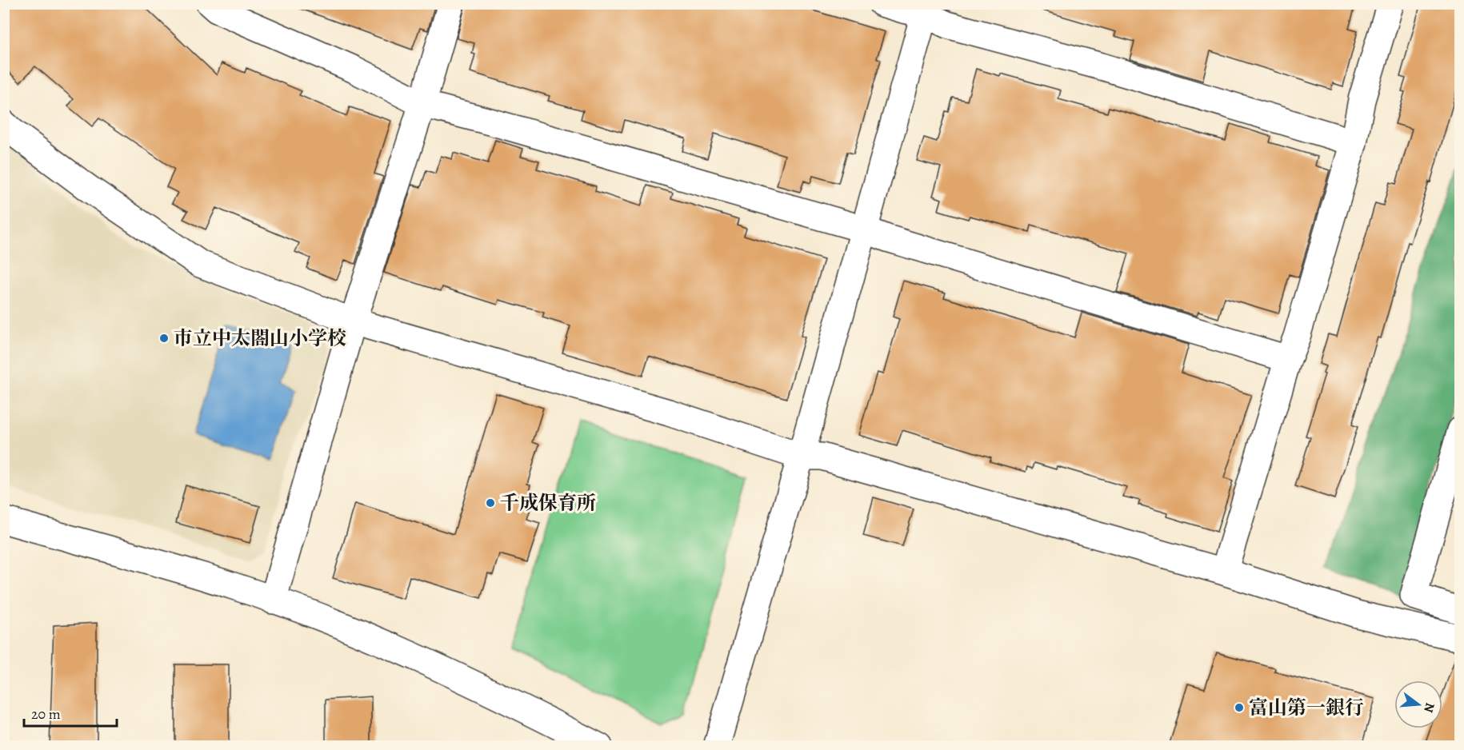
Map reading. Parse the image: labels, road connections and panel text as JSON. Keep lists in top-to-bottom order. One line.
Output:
{"places":["市立中太閤山小学校","千成保育所","富山第一銀行"],"scale_bar":"20 m","north":"right"}
